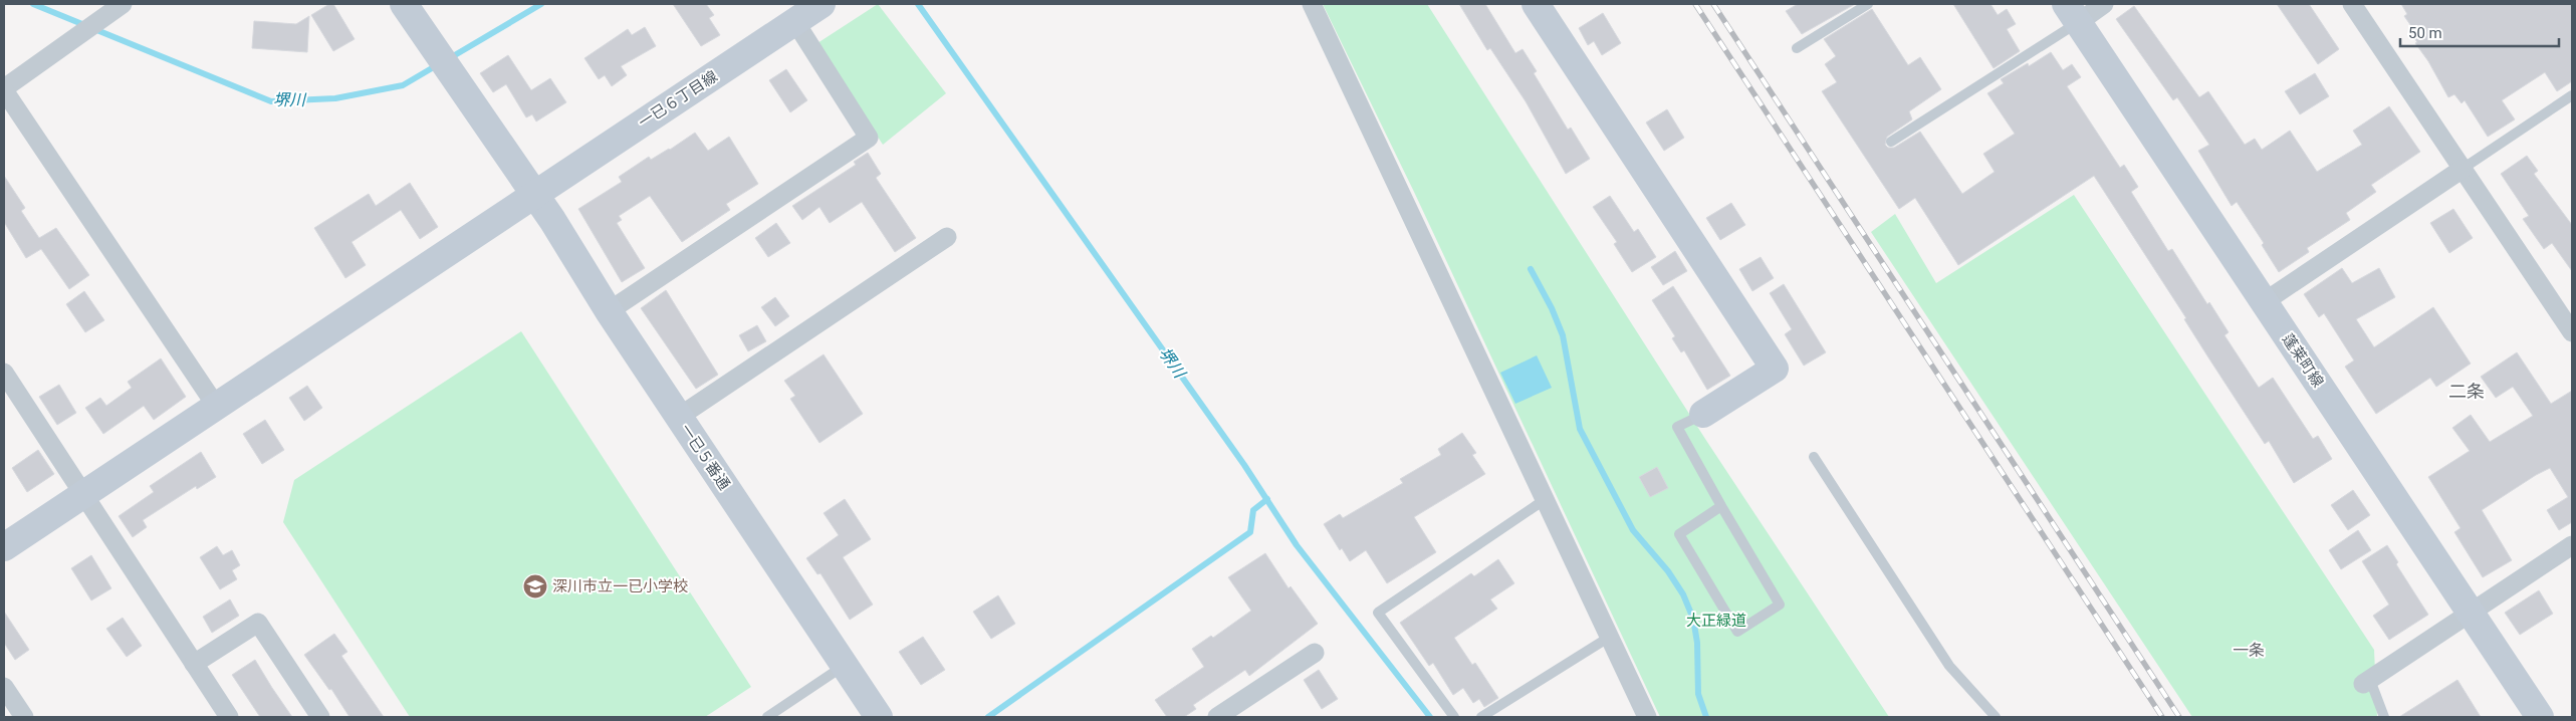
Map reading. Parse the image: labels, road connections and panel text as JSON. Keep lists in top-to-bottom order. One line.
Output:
{"streets":{"street":["一已６丁目線","蓬莱町線","一已５番通"]},"crossings":[["一已６丁目線","一已５番通"]],"districts":["二条","一条"],"water":["堺川"],"parks":["大正緑道"],"places":{"school or university":["深川市立一已小学校"]},"scale_bar":"50 m"}
